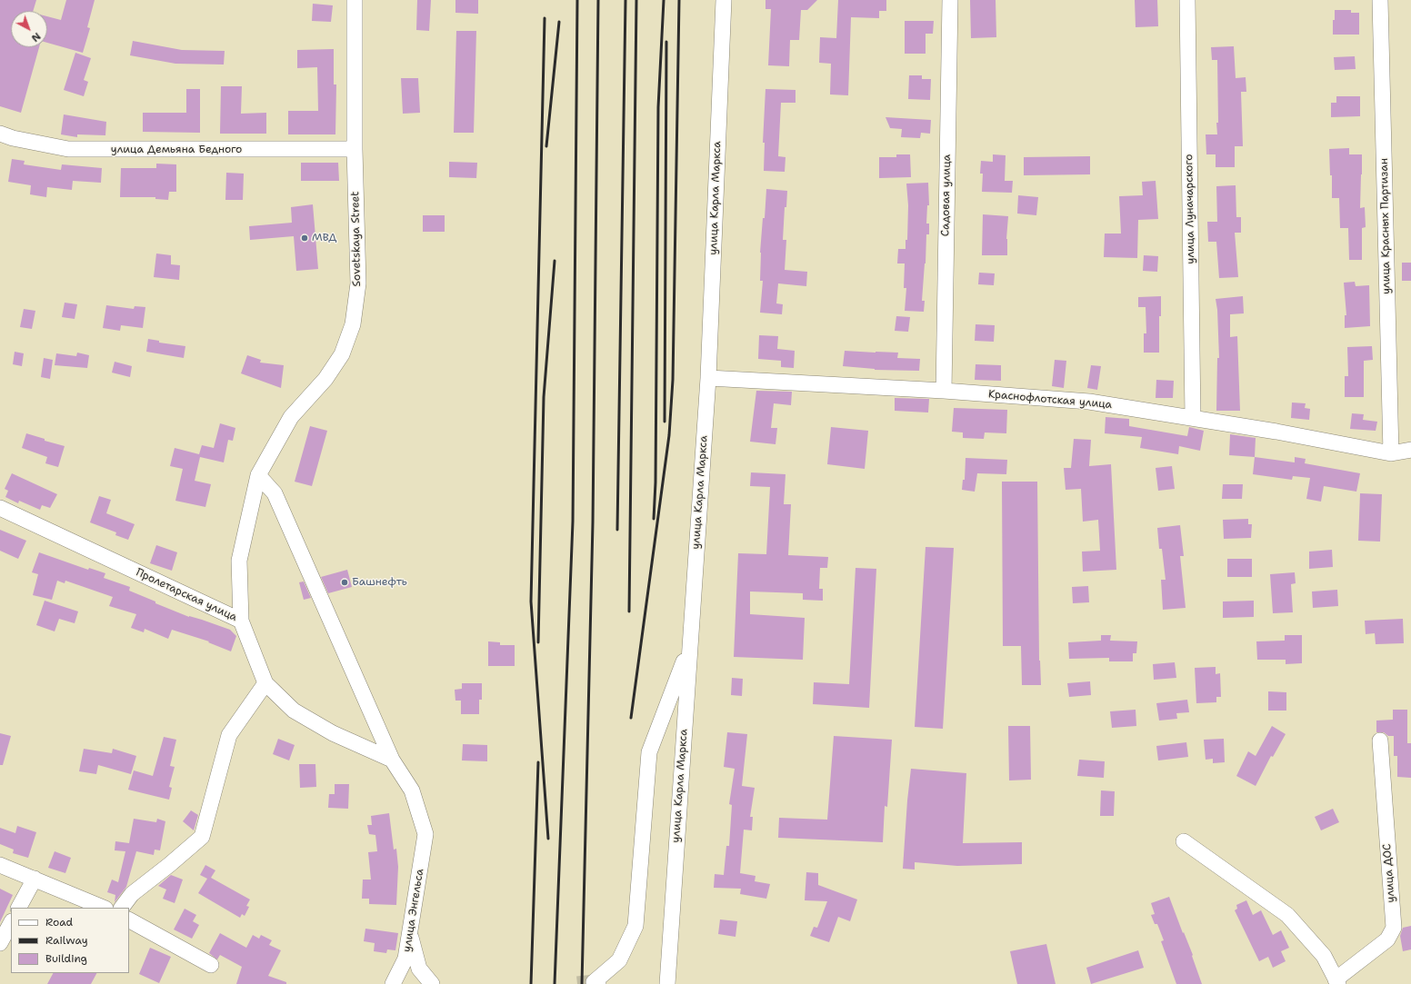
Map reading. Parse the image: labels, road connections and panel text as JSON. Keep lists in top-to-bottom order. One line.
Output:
{"streets":{"street":["улица Демьяна Бедного","Садовая улица","улица Карла Маркса","улица Луначарского","улица Красных Партизан","Sovetskaya Street","Краснофлотская улица","Пролетарская улица","улица ДОС","улица Энгельса"]},"crossings":[["улица Демьяна Бедного","Sovetskaya Street"],["Садовая улица","Краснофлотская улица"],["улица Карла Маркса","Краснофлотская улица"],["улица Луначарского","Краснофлотская улица"],["улица Красных Партизан","Краснофлотская улица"],["Sovetskaya Street","Пролетарская улица"],["Пролетарская улица","улица Энгельса"]],"places":["МВД","Башнефть"],"legend":["Road","Railway","Building"],"north":"bottom right"}
